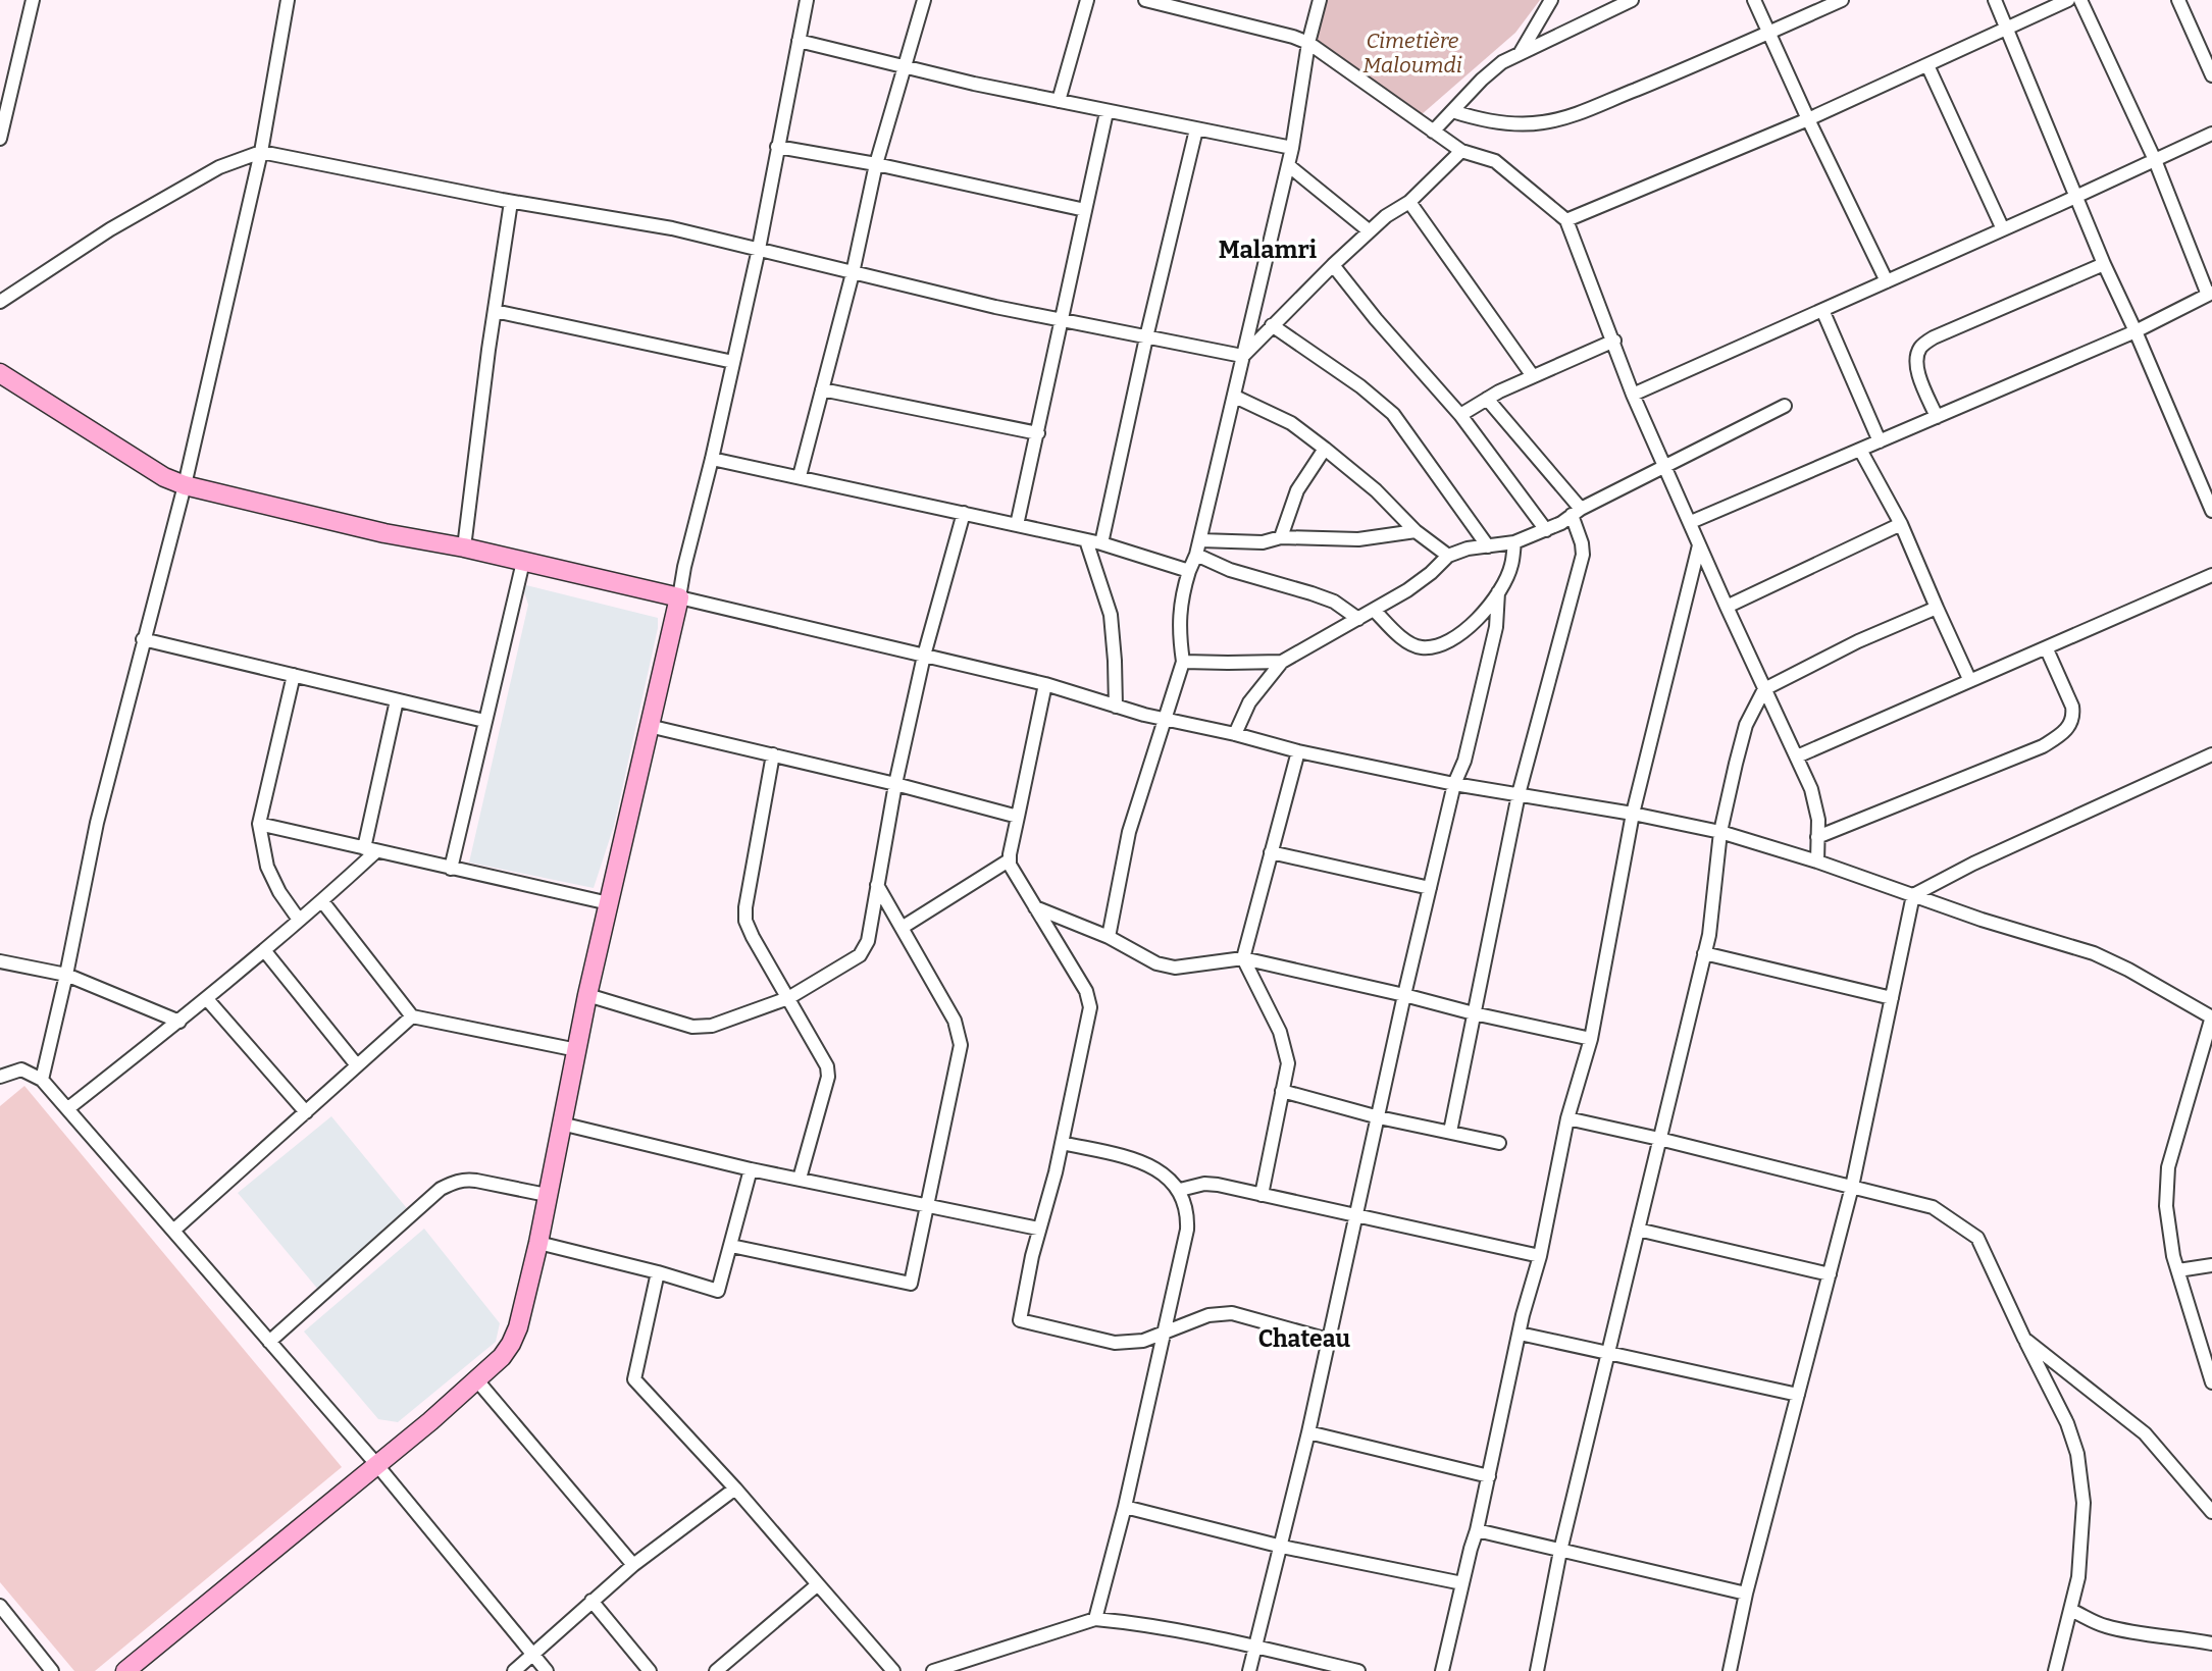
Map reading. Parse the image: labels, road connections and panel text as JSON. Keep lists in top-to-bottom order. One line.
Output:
{"districts":["Malamri","Chateau"],"parks":["Cimetière Maloumdi"]}
